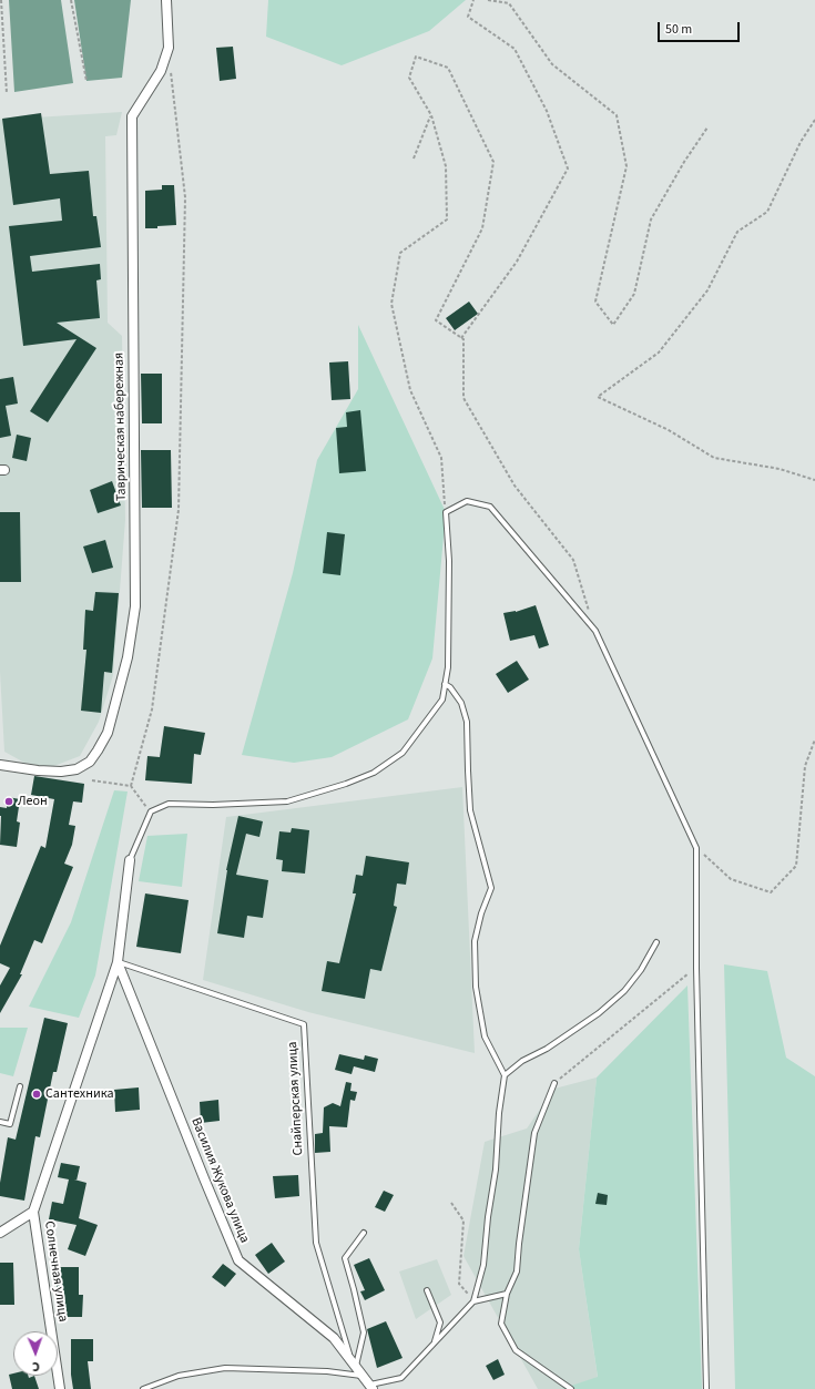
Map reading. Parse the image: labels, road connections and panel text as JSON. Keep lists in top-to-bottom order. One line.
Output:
{"streets":{"street":["Таврическая набережная","Василия Жукова улица","Солнечная улица"],"lane":["Снайперская улица"]},"crossings":[["Снайперская улица","Василия Жукова улица"]],"places":["Леон","Сантехника"],"scale_bar":"50 m","north":"bottom"}
